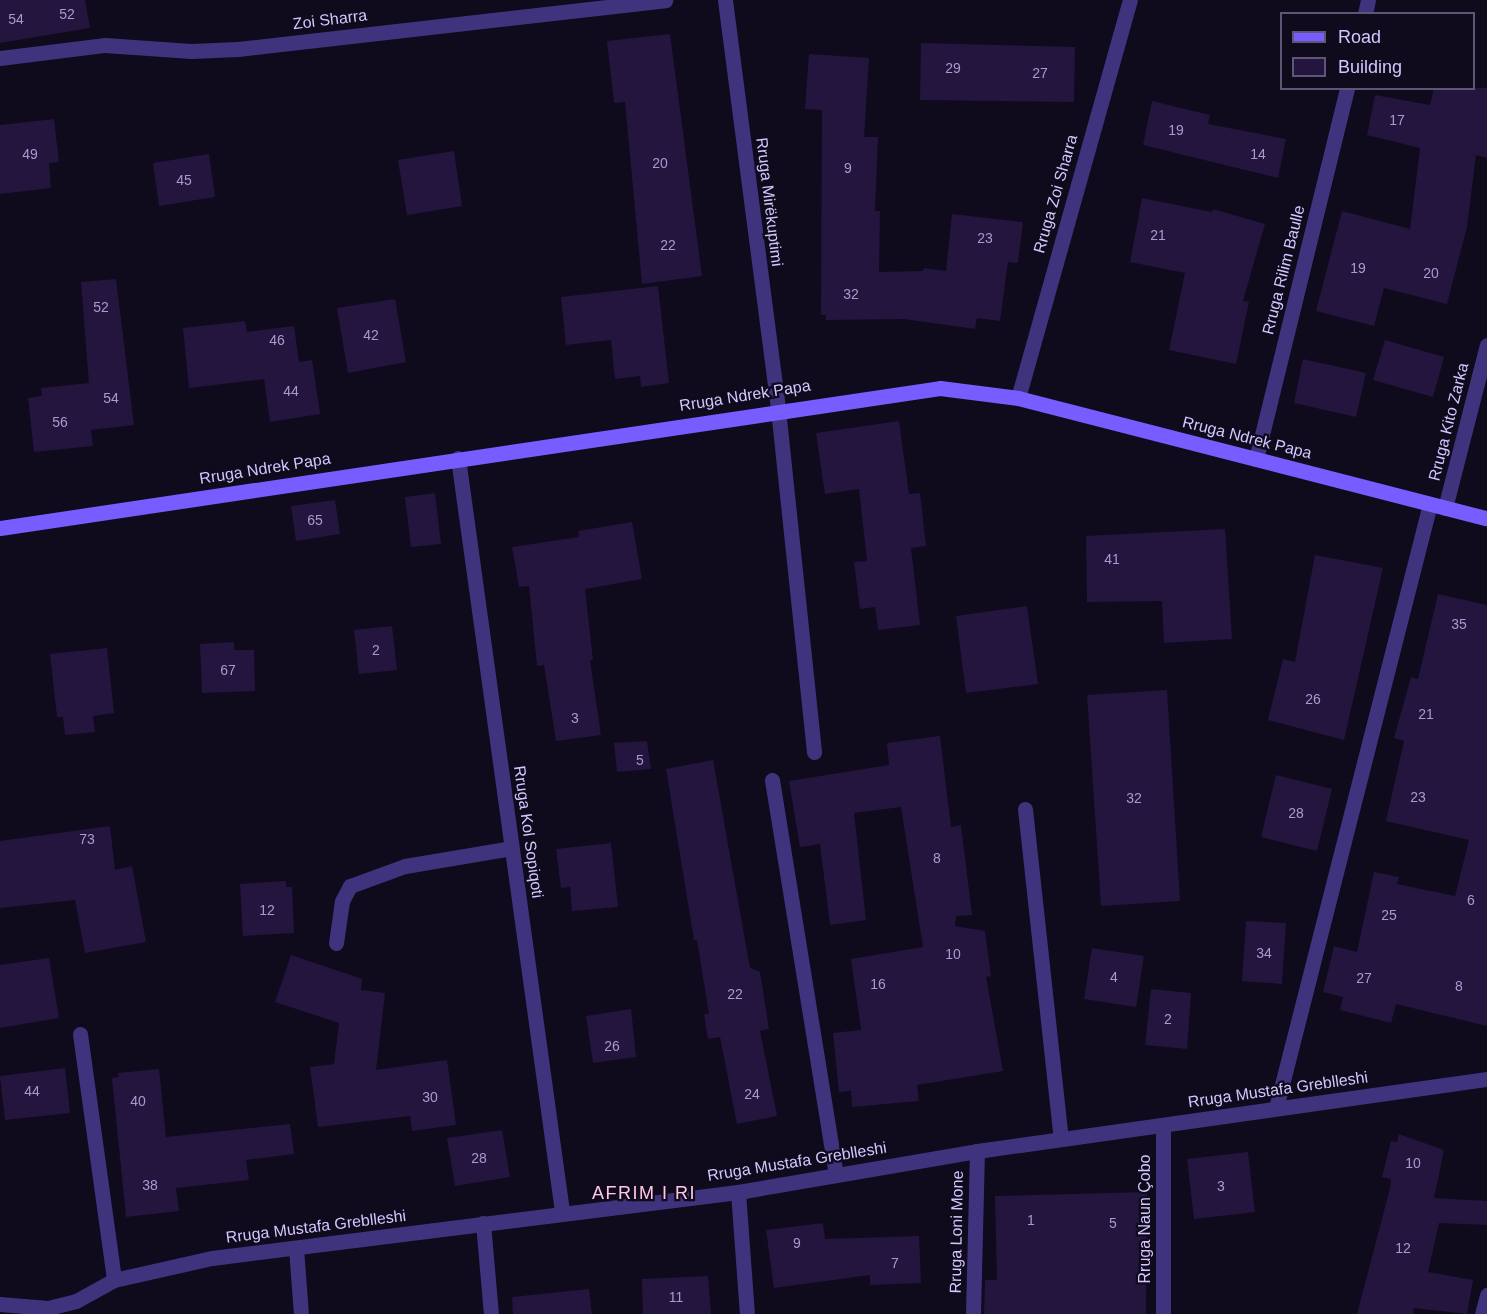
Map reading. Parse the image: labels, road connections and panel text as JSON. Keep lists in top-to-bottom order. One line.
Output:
{"streets":{"street":["Zoi Sharra","Rruga Zoi Sharra","Rruga Mirëkuptimi","Rruga Rilim Baulle","Rruga Ndrek Papa","Rruga Kito Zarka","Rruga Kol Sopiqoti","Rruga Mustafa Greblleshi","Rruga Naun Çobo","Rruga Loni Mone"]},"crossings":[["Rruga Zoi Sharra","Rruga Ndrek Papa"],["Rruga Mirëkuptimi","Rruga Ndrek Papa"],["Rruga Rilim Baulle","Rruga Ndrek Papa"],["Rruga Ndrek Papa","Rruga Kito Zarka"],["Rruga Ndrek Papa","Rruga Kol Sopiqoti"],["Rruga Kol Sopiqoti","Rruga Mustafa Greblleshi"],["Rruga Mustafa Greblleshi","Rruga Naun Çobo"],["Rruga Mustafa Greblleshi","Rruga Loni Mone"]],"districts":["AFRIM I RI"],"house_numbers":["52","54","29","27","17","19","49","14","20","9","45","21","23","22","19","20","32","52","42","46","44","54","56","65","41","35","2","67","26","21","3","5","23","32","28","73","8","6","12","25","34","10","4","27","16","8","22","2","26","44","24","30","40","28","10","38","3","1","5","9","12","7","11"],"legend":["Road","Building"]}
